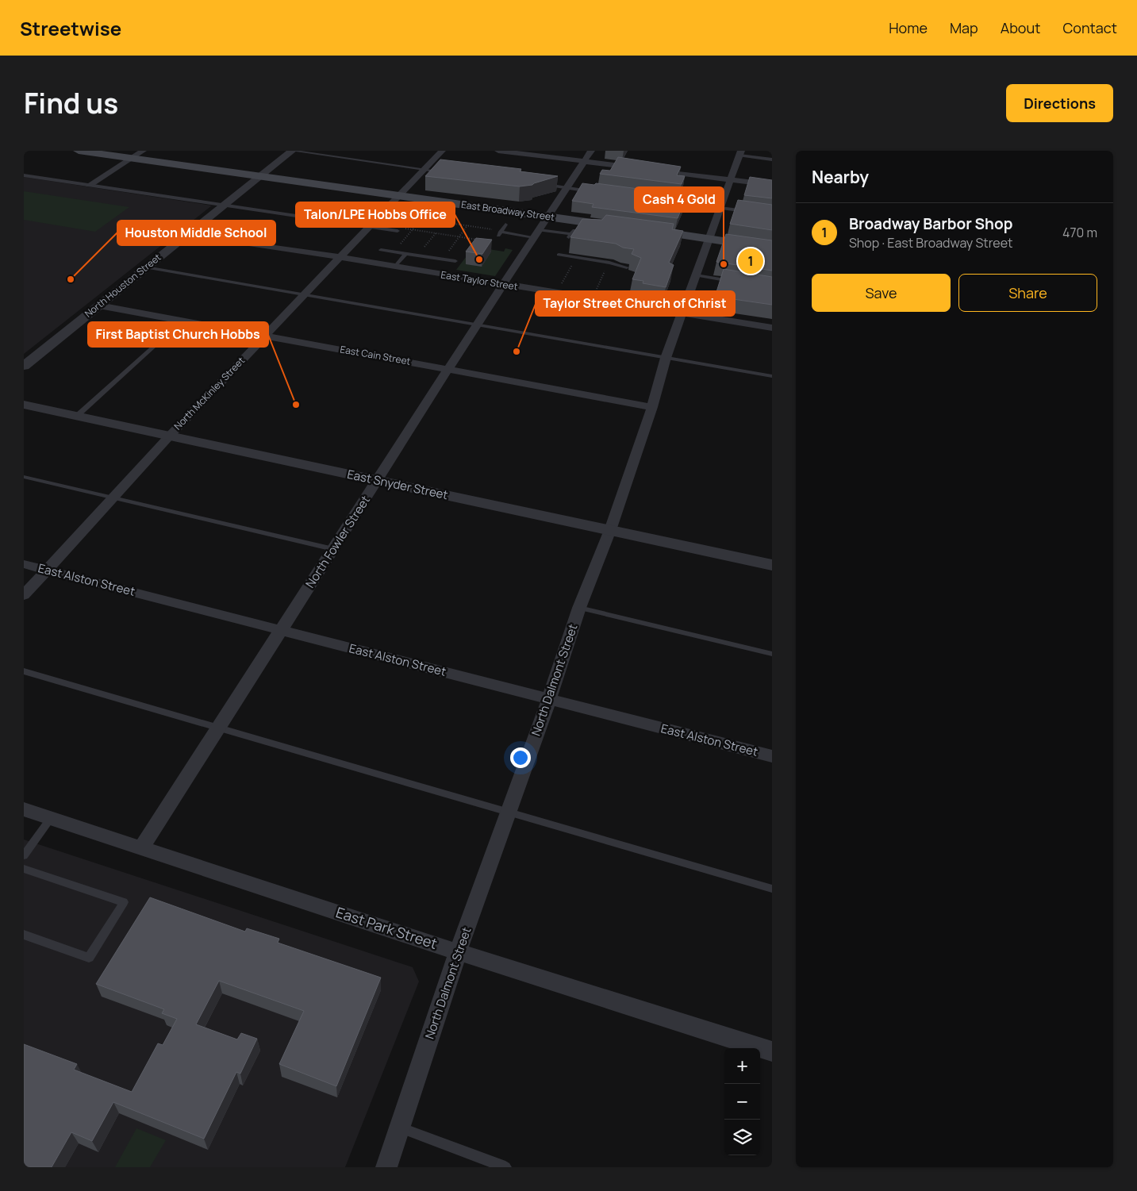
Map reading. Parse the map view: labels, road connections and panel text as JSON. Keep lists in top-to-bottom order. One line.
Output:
{"streets":{"main road":["East Broadway Street"],"street":["East Taylor Street","North Houston Street","East Cain Street","North McKinley Street","East Snyder Street","North Fowler Street","East Alston Street","North Dalmont Street","East Park Street"]},"crossings":[["East Broadway Street","North Houston Street"],["East Broadway Street","North McKinley Street"],["East Broadway Street","North Fowler Street"],["East Taylor Street","North Houston Street"],["East Taylor Street","North McKinley Street"],["East Taylor Street","North Fowler Street"],["East Taylor Street","North Dalmont Street"],["North Houston Street","East Cain Street"],["East Cain Street","North McKinley Street"],["East Cain Street","North Fowler Street"],["East Cain Street","North Dalmont Street"],["North McKinley Street","East Snyder Street"],["North McKinley Street","East Alston Street"],["East Snyder Street","North Fowler Street"],["East Snyder Street","North Dalmont Street"],["North Fowler Street","East Alston Street"],["North Fowler Street","East Park Street"],["East Alston Street","North Dalmont Street"],["North Dalmont Street","East Park Street"]],"places":["Talon/LPE Hobbs Office","Cash 4 Gold","Houston Middle School","Taylor Street Church of Christ","First Baptist Church Hobbs"],"page":{"header":"Streetwise","nav":["Home","Map","About","Contact"],"title":"Find us","buttons":["Directions",["Save","Share"]],"heading":"Nearby","list":[{"mark":"1","name":"Broadway Barbor Shop","note":"Shop · East Broadway Street","value":"470 m"}],"pins":"1","map_buttons":["+","−"]}}
